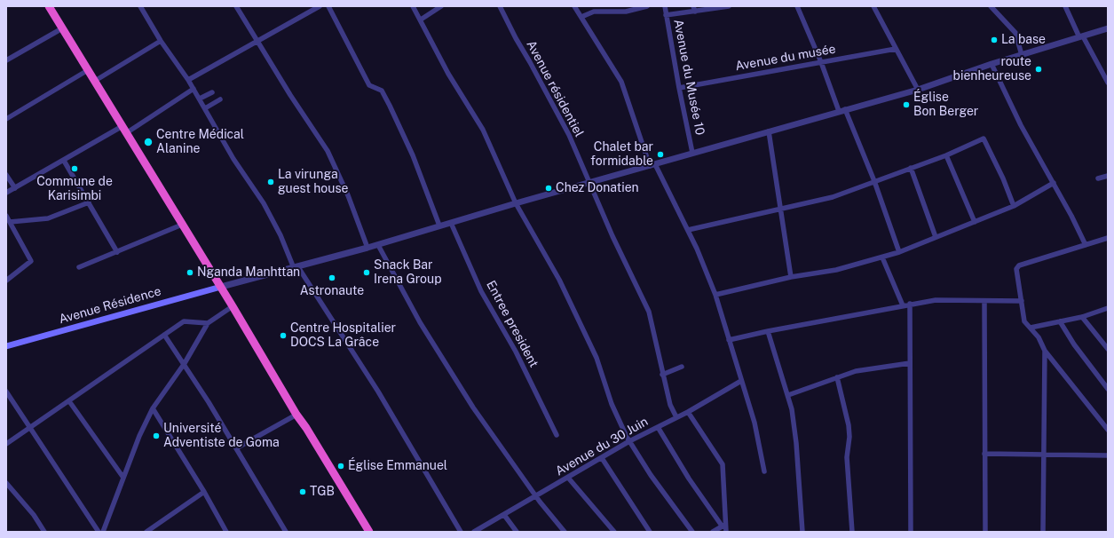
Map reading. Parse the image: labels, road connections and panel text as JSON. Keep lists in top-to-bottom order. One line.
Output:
{"streets":{"main road":["Avenue Résidence"],"street":["Avenue du musée","Avenue du Musée 10","Avenue résidentiel","Entree president","Avenue du 30 Juin"]},"crossings":[["Avenue du musée","Avenue du Musée 10"],["Avenue résidentiel","Avenue du 30 Juin"]],"places":["La base","route bienheureuse","Église Bon Berger","Centre Médical Alanine","Chalet bar formidable","Commune de Karisimbi","La virunga guest house","Chez Donatien","Nganda Manhttan","Snack Bar Irena Group","Astronaute","Centre Hospitalier DOCS La Grâce","Université Adventiste de Goma","Église Emmanuel","TGB"]}
